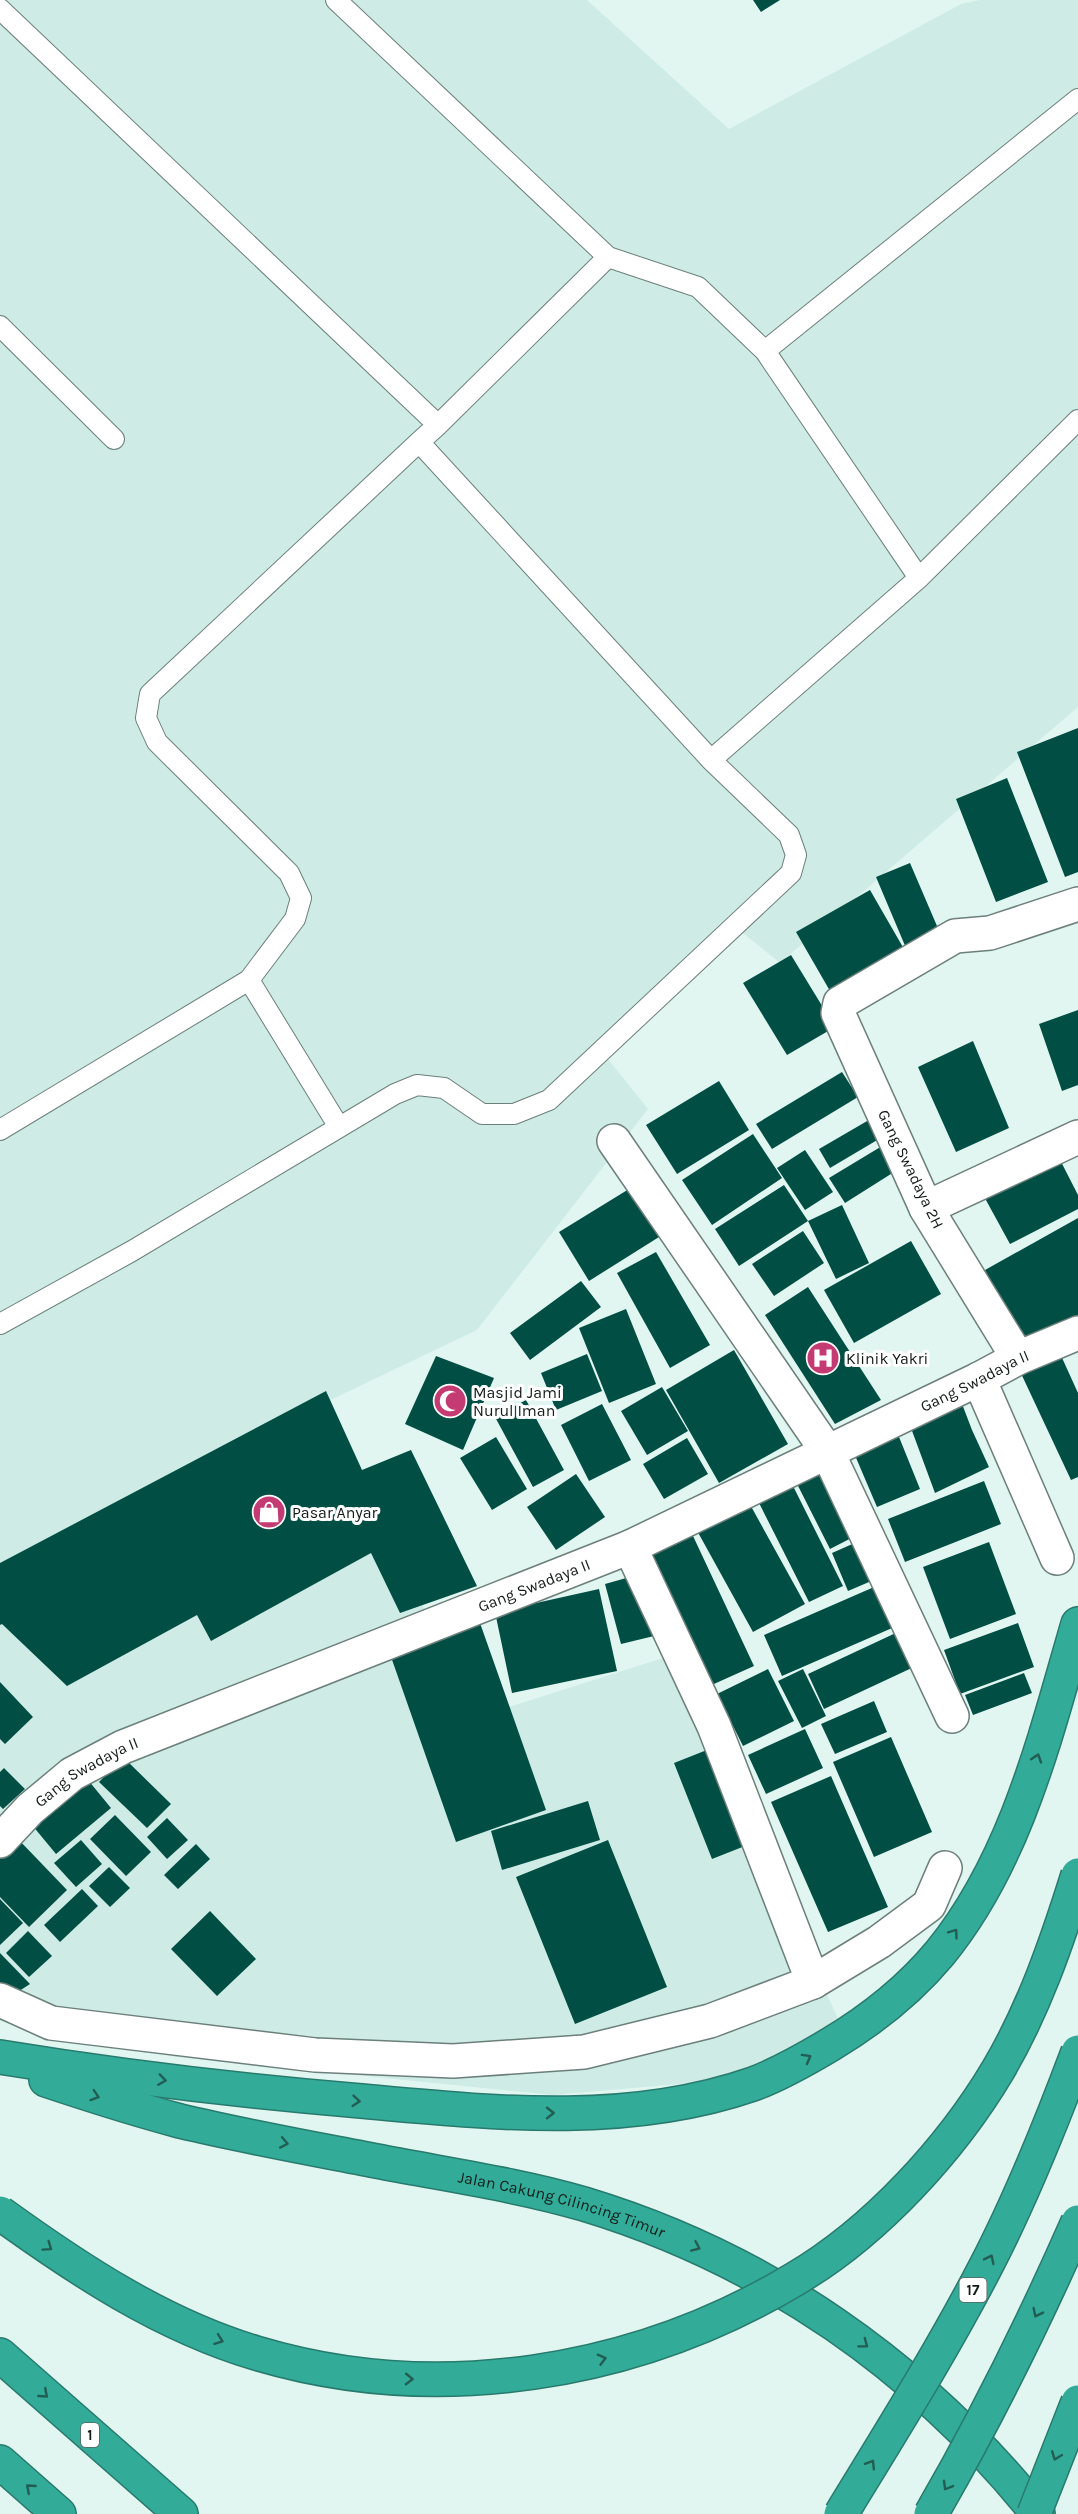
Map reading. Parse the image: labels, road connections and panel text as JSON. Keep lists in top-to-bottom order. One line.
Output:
{"streets":{"highway":["Jalan Cakung Cilincing Timur","17","1"],"street":["Gang Swadaya 2H","Gang Swadaya II"]},"crossings":[["Gang Swadaya 2H","Gang Swadaya II"]],"one_way":["Jalan Cakung Cilincing Timur"],"places":{"hospital":["Klinik Yakri"],"mosque":["Masjid Jami Nurul Iman"],"shop":["Pasar Anyar"]}}
